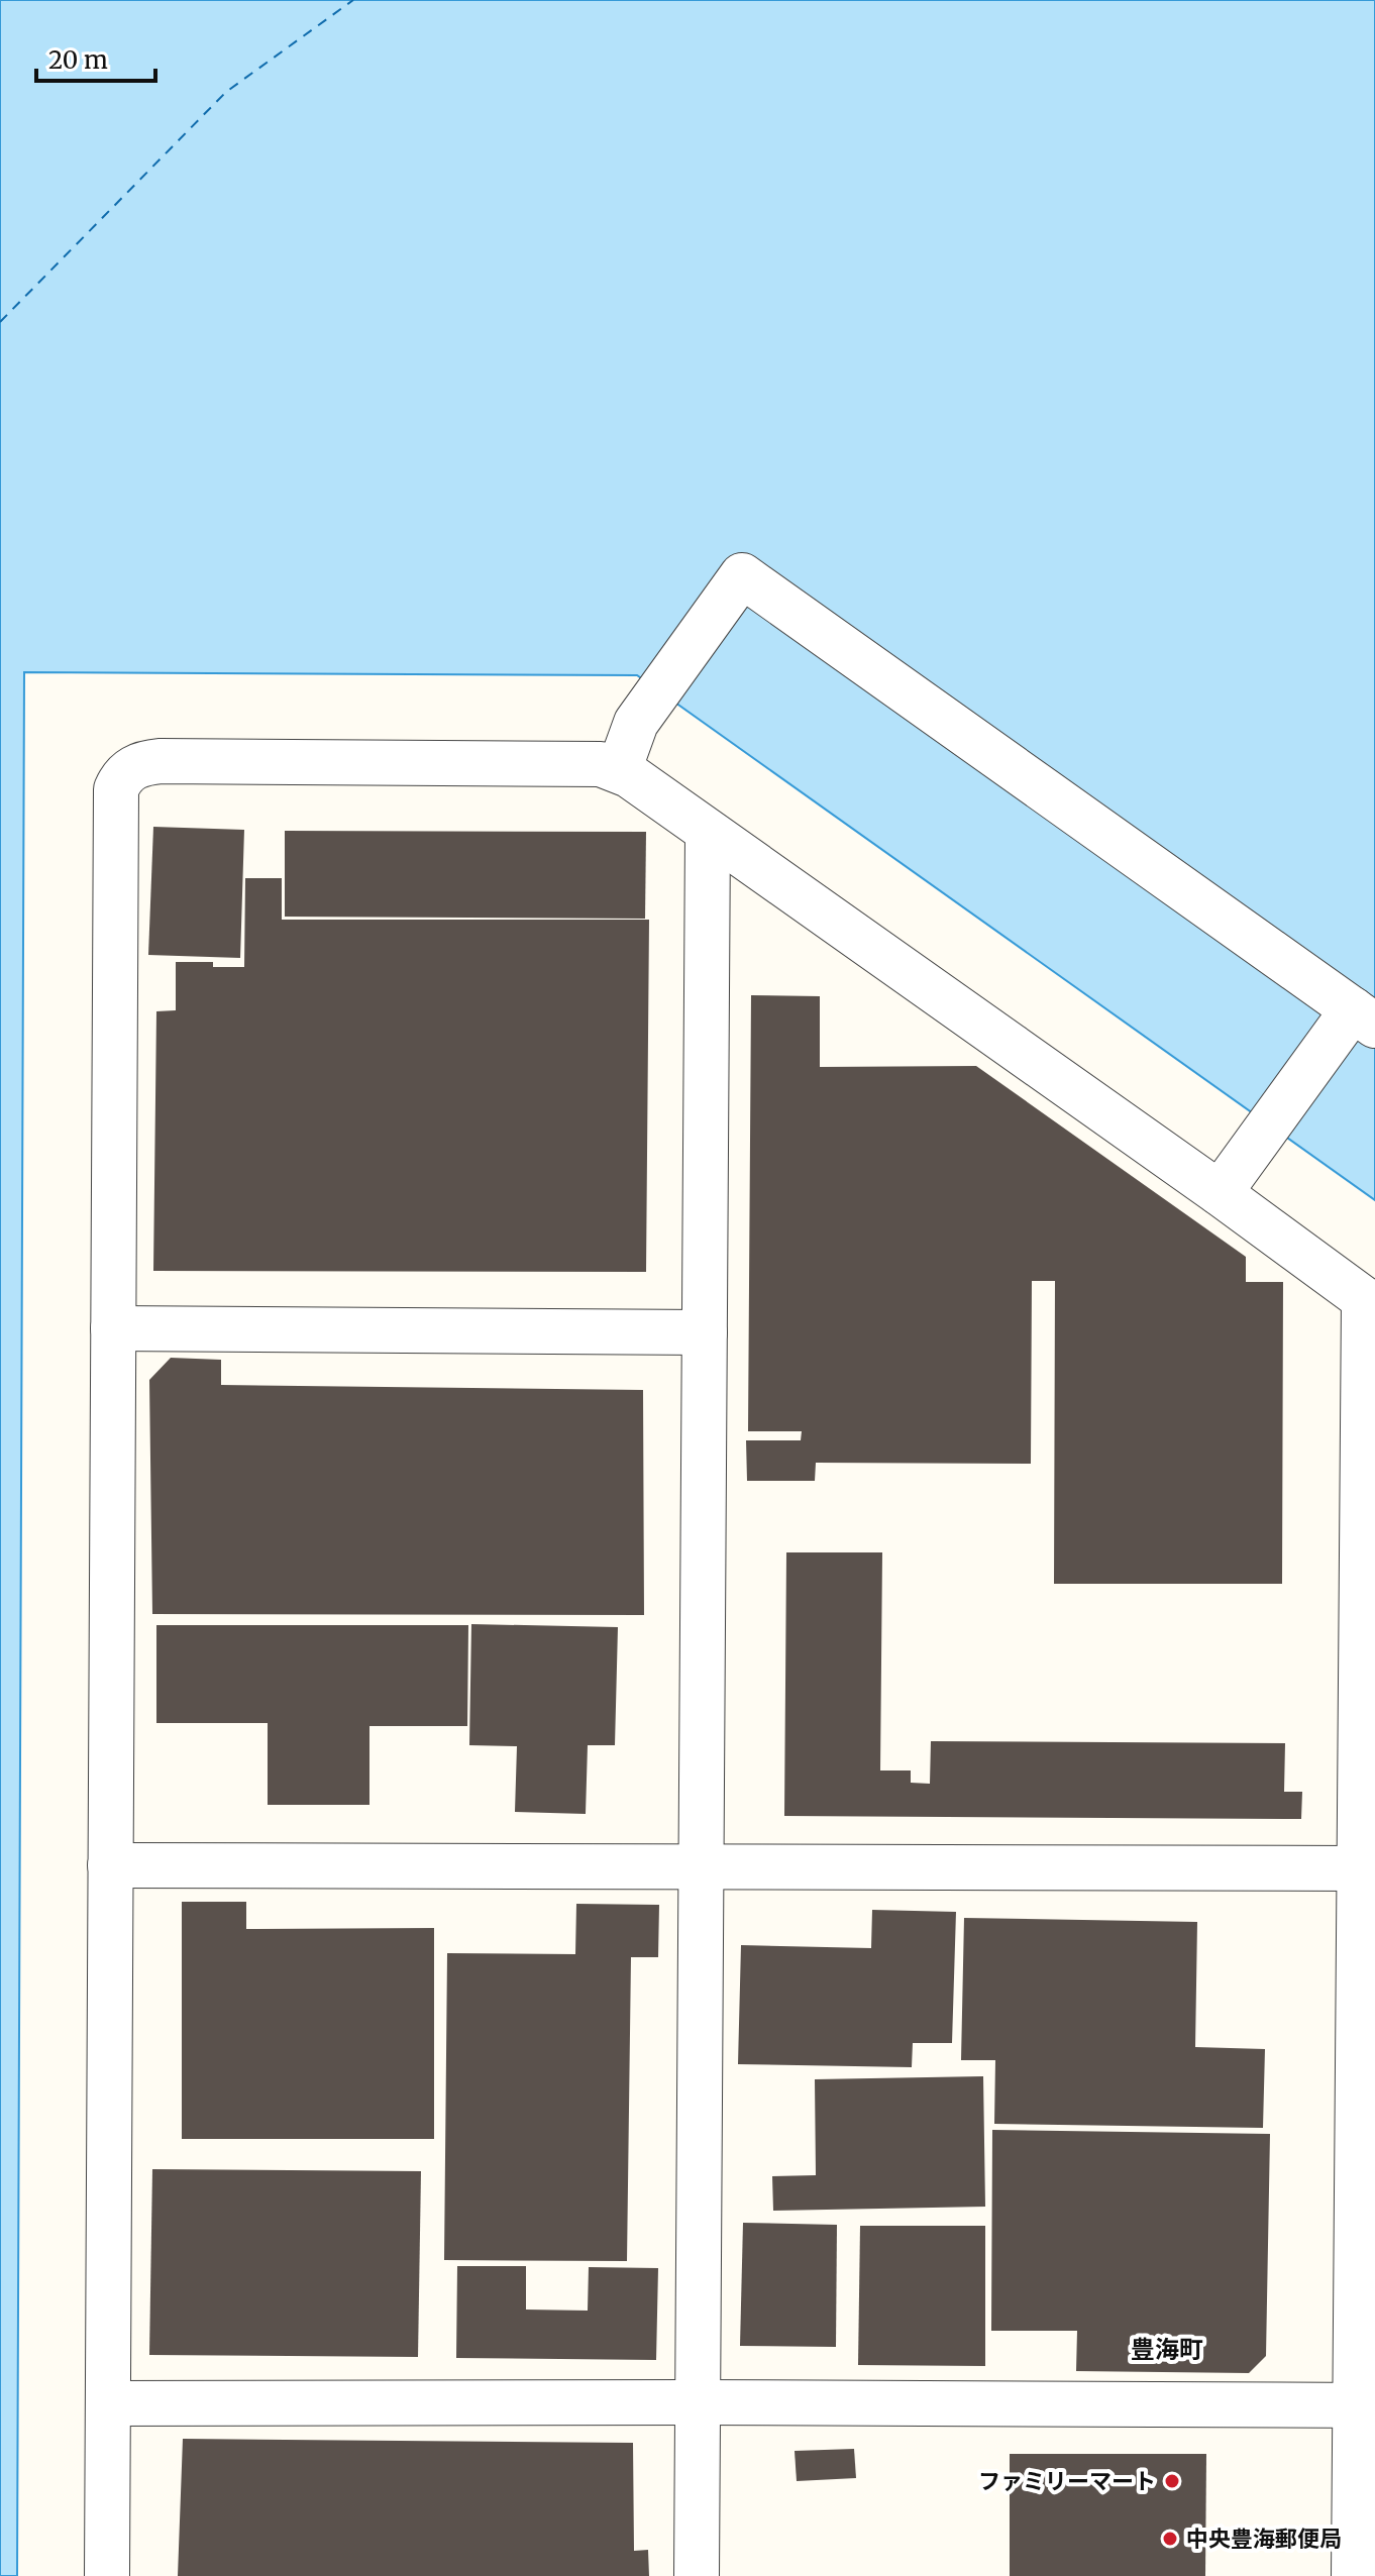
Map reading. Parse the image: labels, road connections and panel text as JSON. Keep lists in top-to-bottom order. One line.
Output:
{"districts":["豊海町"],"places":["ファミリーマート","中央豊海郵便局"],"scale_bar":"20 m"}
